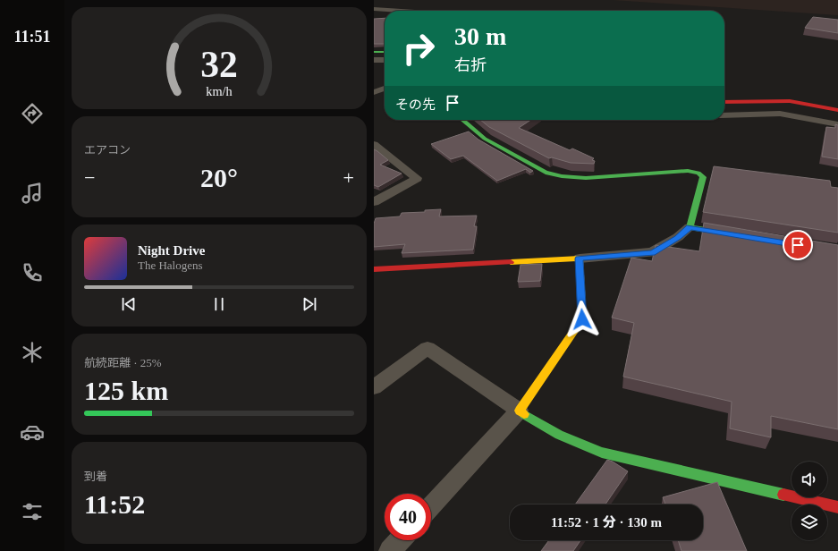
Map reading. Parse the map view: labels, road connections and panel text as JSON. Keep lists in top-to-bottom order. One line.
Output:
{"page":{"tabs":"11:51","turn":["30 m","右折"],"then":"その先","tile":["エアコン",["航続距離 · 25%","125 km"],["到着","11:52"]],"heat":["−","20°","+"],"song":["Night Drive","The Halogens"],"limit":"40","trip":"11:52 · 1 分 · 130 m","gauge":["32","km/h"]}}
